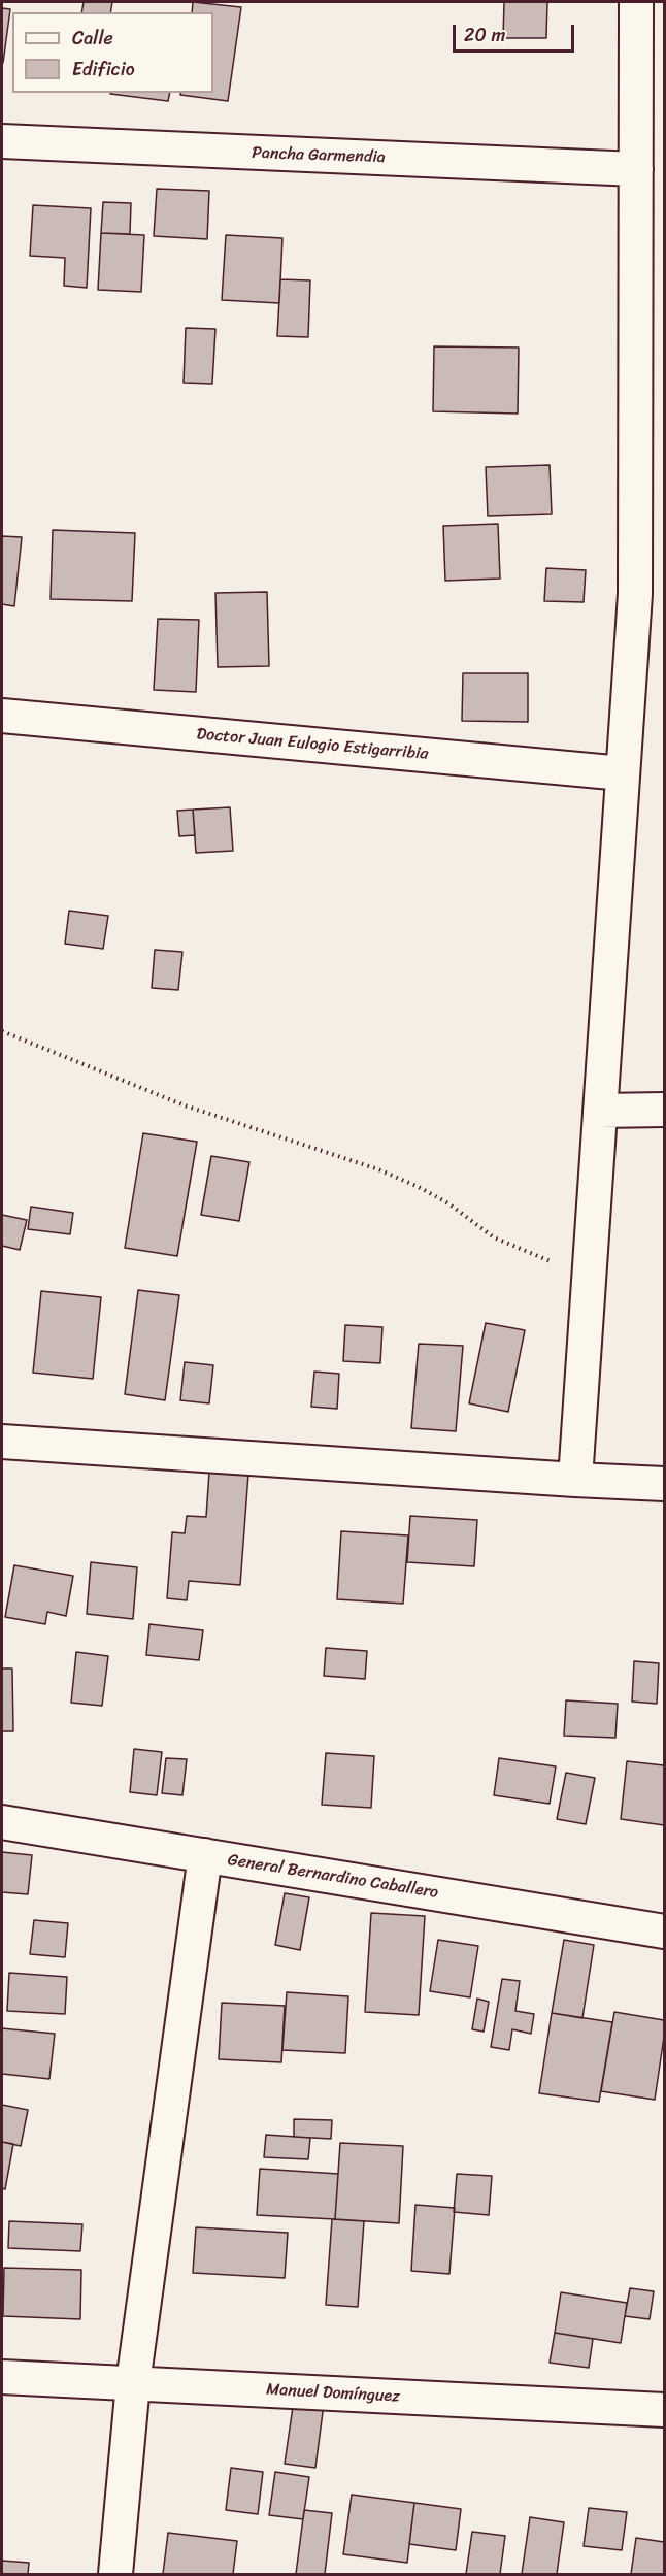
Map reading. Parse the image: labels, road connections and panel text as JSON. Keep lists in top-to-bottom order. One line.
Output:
{"streets":{"street":["Pancha Garmendia","Doctor Juan Eulogio Estigarribia","General Bernardino Caballero","Manuel Domínguez"]},"legend":["Calle","Edificio"],"scale_bar":"20 m"}
